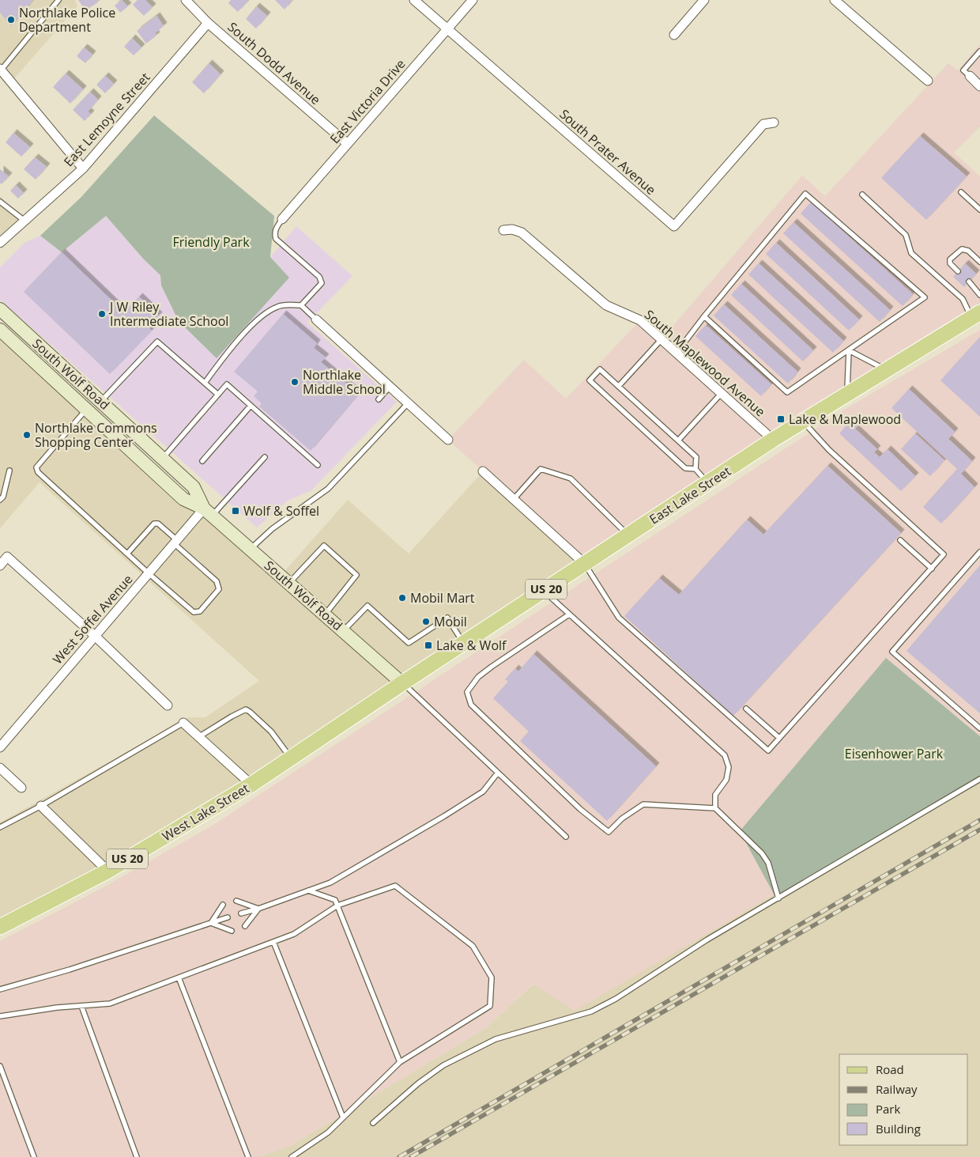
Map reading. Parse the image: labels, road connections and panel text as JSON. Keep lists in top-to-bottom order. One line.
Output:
{"streets":{"main road":["South Wolf Road","East Lake Street","US 20","West Lake Street"],"street":["South Dodd Avenue","East Victoria Drive","East Lemoyne Street","South Prater Avenue","South Maplewood Avenue","West Soffel Avenue"]},"crossings":[["South Dodd Avenue","East Victoria Drive"],["South Dodd Avenue","East Lemoyne Street"],["East Victoria Drive","South Prater Avenue"],["South Maplewood Avenue","East Lake Street"],["South Wolf Road","East Lake Street"],["South Wolf Road","West Soffel Avenue"],["South Wolf Road","West Lake Street"],["East Lake Street","West Lake Street"]],"parks":["Friendly Park","Eisenhower Park"],"places":{"other":["Northlake Police Department","J W Riley Intermediate School","Northlake Middle School","Northlake Commons Shopping Center","Mobil Mart","Mobil"],"transit":["Lake & Maplewood","Wolf & Soffel","Lake & Wolf"]},"legend":["Road","Railway","Park","Building"]}
